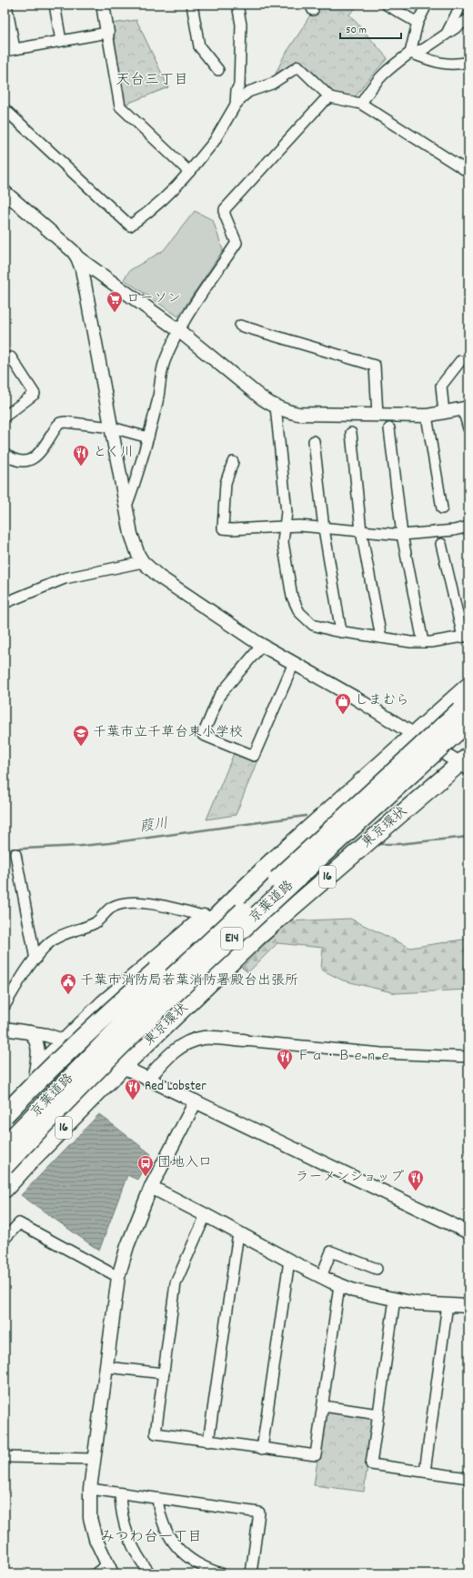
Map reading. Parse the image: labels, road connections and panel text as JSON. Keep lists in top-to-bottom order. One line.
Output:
{"streets":{"highway":["東京環状","16","京葉道路","E14"]},"districts":["天台三丁目","みつわ台一丁目"],"water":["葭川"],"places":{"supermarket":["ローソン"],"restaurant":["とく川","Ｆａ・Ｂｅｎｅ","Red Lobster","ラーメンショップ"],"shop":["しまむら"],"school or university":["千葉市立千草台東小学校"],"public building":["千葉市消防局若葉消防署殿台出張所"],"bus stop":["団地入口"]},"scale_bar":"50 m"}
